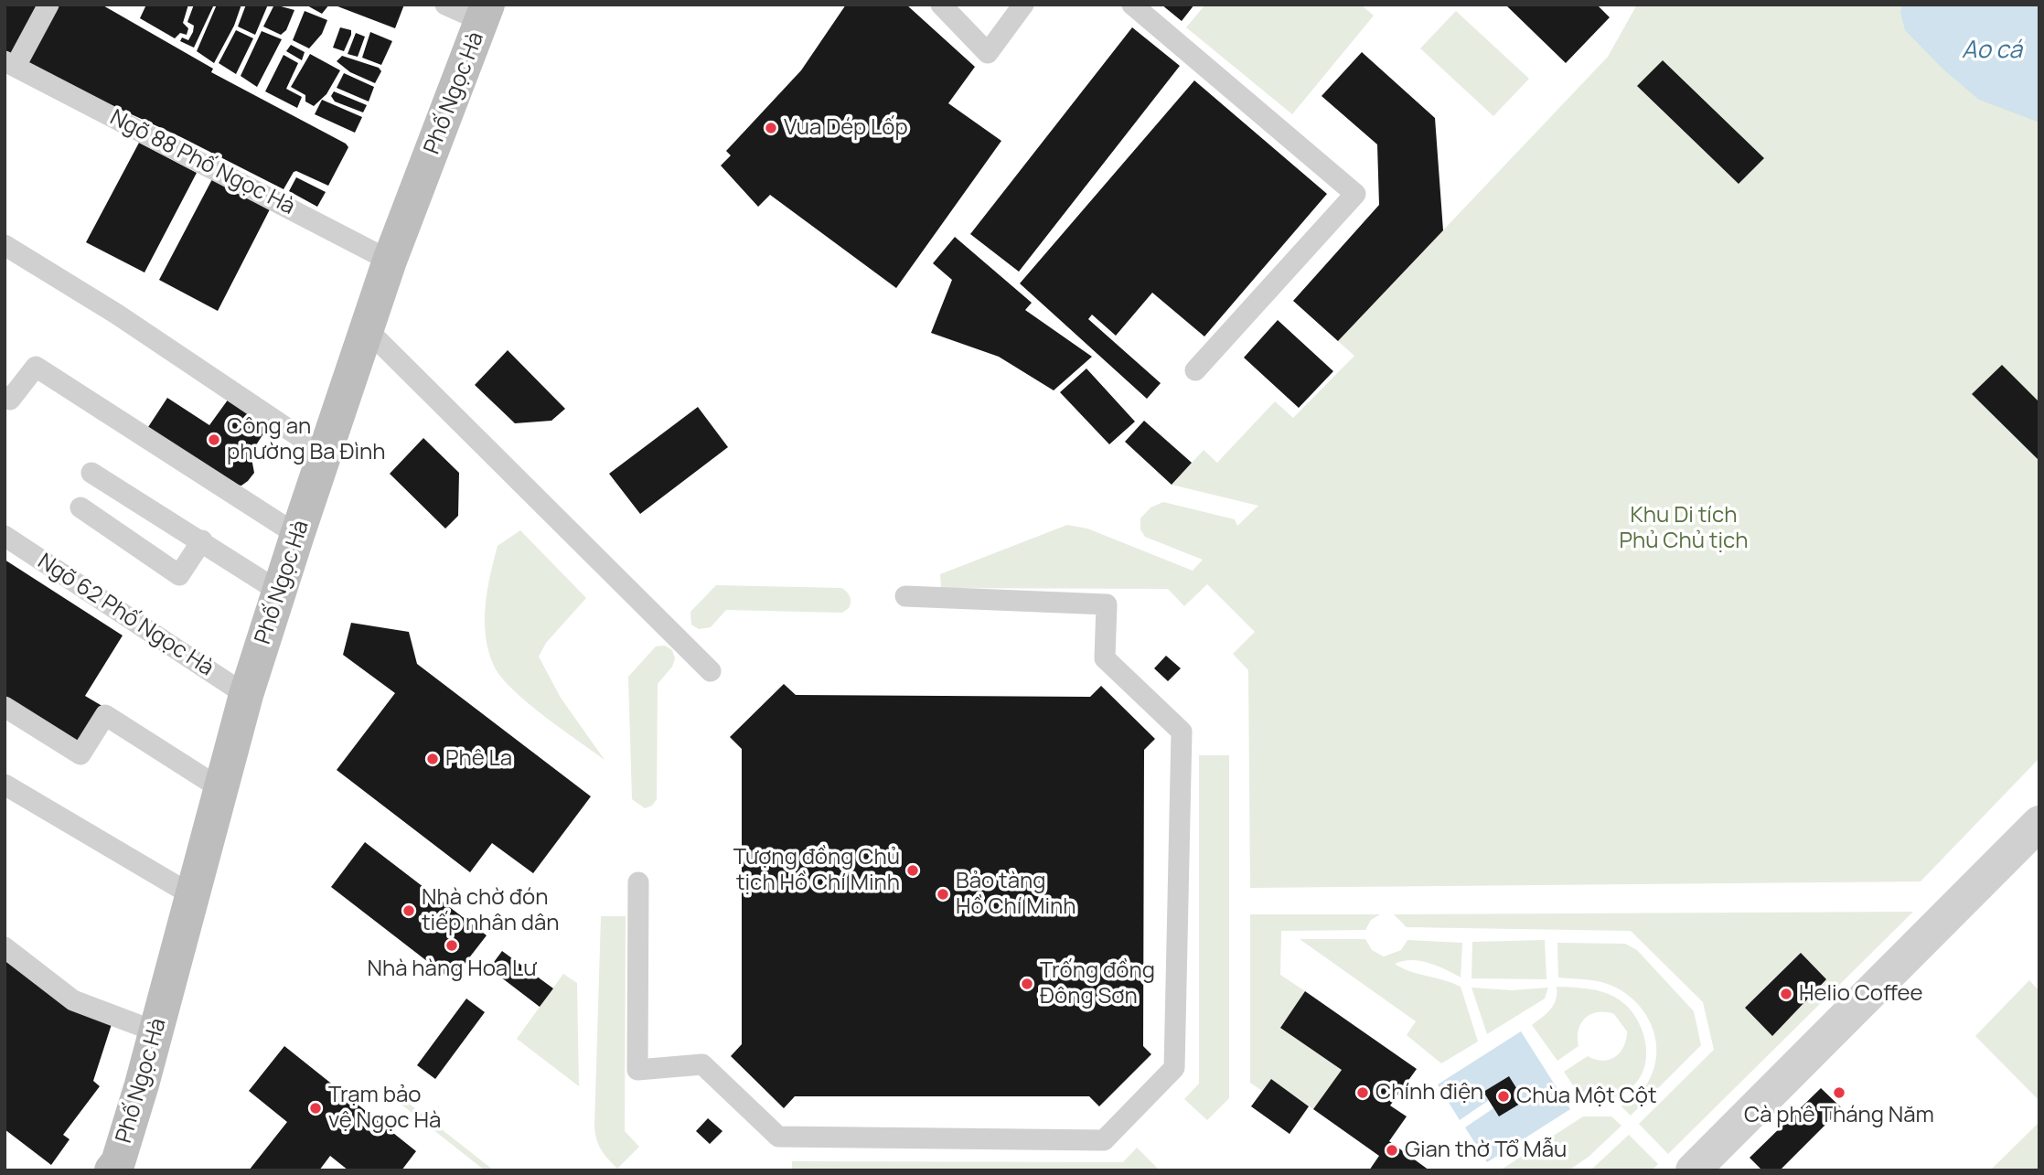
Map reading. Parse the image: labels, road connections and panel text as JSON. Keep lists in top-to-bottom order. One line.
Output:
{"streets":{"street":["Phố Ngọc Hà"],"lane":["Ngõ 88 Phố Ngọc Hà","Ngõ 62 Phố Ngọc Hà"]},"crossings":[["Phố Ngọc Hà","Ngõ 88 Phố Ngọc Hà"],["Phố Ngọc Hà","Ngõ 62 Phố Ngọc Hà"]],"water":["Ao cá"],"parks":["Khu Di tích Phủ Chủ tịch"],"places":["Vua Dép Lốp","Công an phường Ba Đình","Phê La","Tượng đồng Chủ tịch Hồ Chí Minh","Bảo tàng Hồ Chí Minh","Nhà chờ đón tiếp nhân dân","Nhà hàng Hoa Lư","Trống đồng Đông Sơn","Helio Coffee","Chính điện","Cà phê Tháng Năm","Chùa Một Cột","Trạm bảo vệ Ngọc Hà","Gian thờ Tổ Mẫu"]}
